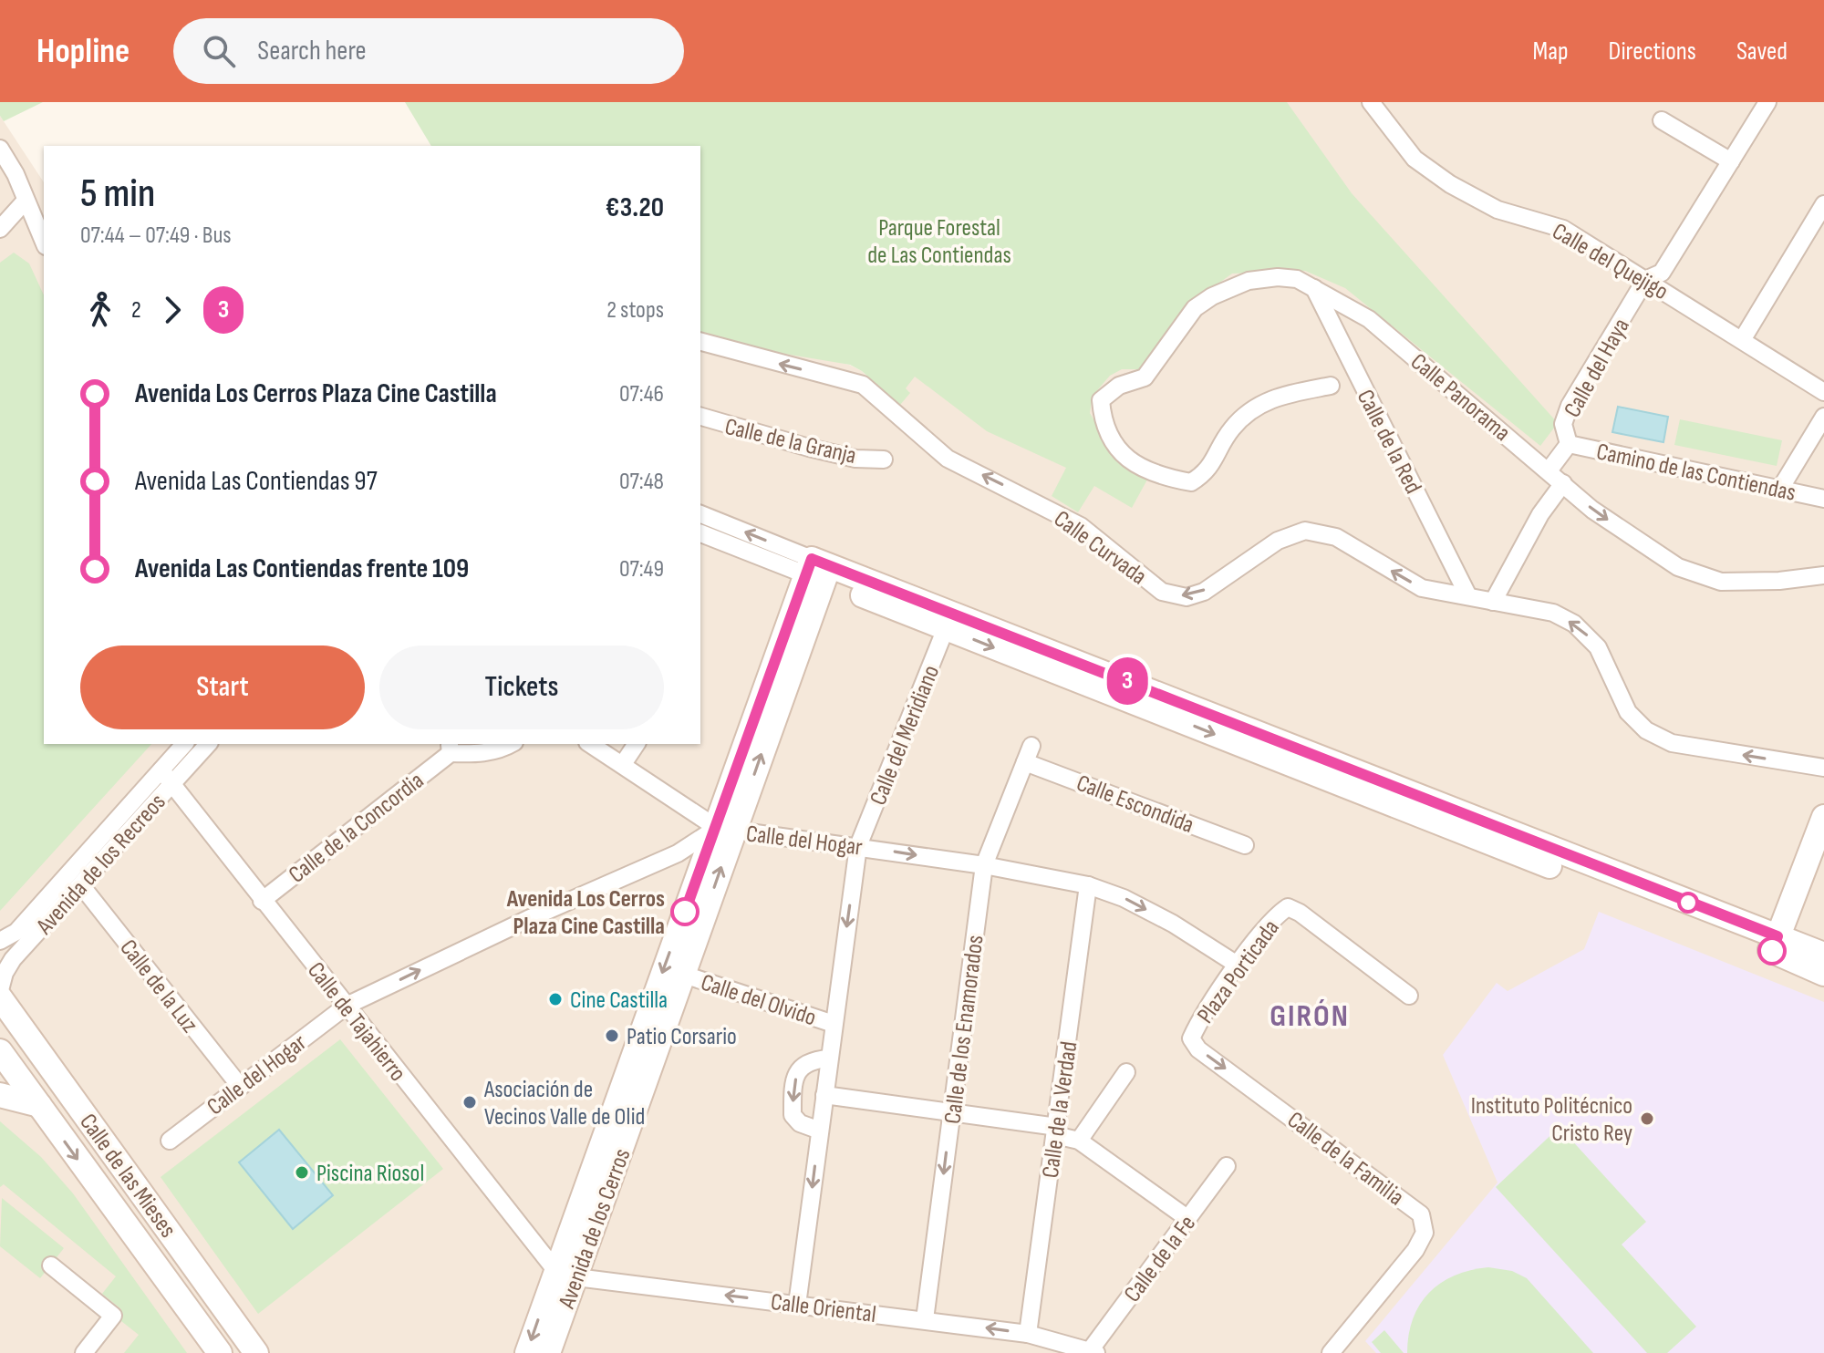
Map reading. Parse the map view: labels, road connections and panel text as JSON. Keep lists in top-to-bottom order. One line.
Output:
{"streets":{"street":["Calle del Quejigo","Calle del Haya","Calle Panorama","Calle de la Granja","Calle de la Red","Camino de las Contiendas","Calle Curvada","Calle del Meridiano","Calle Escondida","Calle de la Concordia","Calle del Hogar","Avenida de los Recreos","Plaza Porticada","Calle de la Luz","Calle del Olvido","Calle de Tajahierro","Calle de los Enamorados","Calle de la Verdad","Calle de la Familia","Calle de las Mieses","Avenida de los Cerros","Calle de la Fe","Calle Oriental"]},"crossings":[["Calle del Quejigo","Calle del Haya"],["Calle del Haya","Calle Panorama"],["Calle del Haya","Camino de las Contiendas"],["Calle Panorama","Calle de la Red"],["Calle de la Red","Calle Curvada"],["Calle del Meridiano","Calle del Hogar"],["Calle del Meridiano","Calle del Olvido"],["Calle del Meridiano","Calle Oriental"],["Calle Escondida","Calle de los Enamorados"],["Calle de la Concordia","Calle de Tajahierro"],["Calle del Hogar","Plaza Porticada"],["Calle del Hogar","Calle de la Luz"],["Calle del Hogar","Calle de Tajahierro"],["Calle del Hogar","Calle de los Enamorados"],["Calle del Hogar","Calle de la Verdad"],["Calle del Hogar","Avenida de los Cerros"],["Avenida de los Recreos","Calle de la Luz"],["Avenida de los Recreos","Calle de Tajahierro"],["Plaza Porticada","Calle de la Familia"],["Calle del Olvido","Avenida de los Cerros"],["Calle de Tajahierro","Avenida de los Cerros"],["Calle de Tajahierro","Calle Oriental"],["Calle de los Enamorados","Calle Oriental"],["Calle de la Verdad","Calle Oriental"],["Avenida de los Cerros","Calle Oriental"],["Calle de la Fe","Calle Oriental"]],"one_way":["Calle del Meridiano","Calle del Hogar","Calle de los Enamorados","Calle Oriental"],"districts":["GIRÓN"],"parks":["Parque Forestal de Las Contiendas"],"places":["Avenida Los Cerros Plaza Cine Castilla","Cine Castilla","Patio Corsario","Asociación de Vecinos Valle de Olid","Instituto Politécnico Cristo Rey","Piscina Riosol"],"lines":["bus line 3"],"page":{"header":"Hopline","search":"Search here","nav":["Map","Directions","Saved"],"on_map":"3","heading":["5 min","07:44 – 07:49 · Bus","€3.20"],"legs":["2","3","2 stops"],"list":[{"name":"Avenida Los Cerros Plaza Cine Castilla","value":"07:46"},{"name":"Avenida Las Contiendas 97","value":"07:48"},{"name":"Avenida Las Contiendas frente 109","value":"07:49"}],"buttons":["Start","Tickets"]}}
